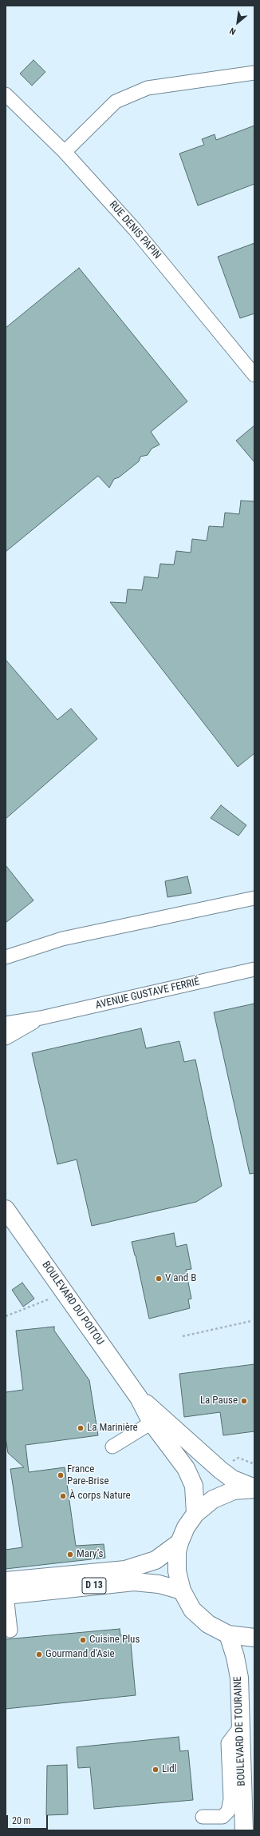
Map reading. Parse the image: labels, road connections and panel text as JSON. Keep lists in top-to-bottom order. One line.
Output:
{"streets":{"main road":["BOULEVARD DU POITOU","D 13","BOULEVARD DE TOURAINE"],"street":["RUE DENIS PAPIN","AVENUE GUSTAVE FERRIÉ"]},"places":["V and B","La Pause","La Marinière","France Pare-Brise","À corps Nature","Mary’s","Cuisine Plus","Gourmand d'Asie","Lidl"],"scale_bar":"20 m","north":"bottom left"}
